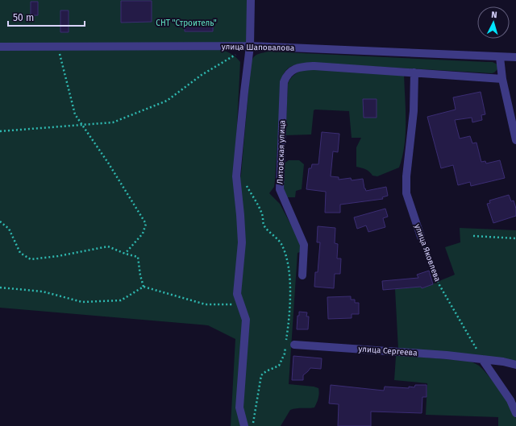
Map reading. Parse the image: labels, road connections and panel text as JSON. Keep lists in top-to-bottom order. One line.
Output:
{"streets":{"street":["улица Шаповалова","Литовская улица","улица Яковлева","улица Сергеева"]},"crossings":[["Литовская улица","улица Яковлева"],["улица Яковлева","улица Сергеева"]],"parks":["СНТ \"Строитель\""],"scale_bar":"50 m","north":"top"}
